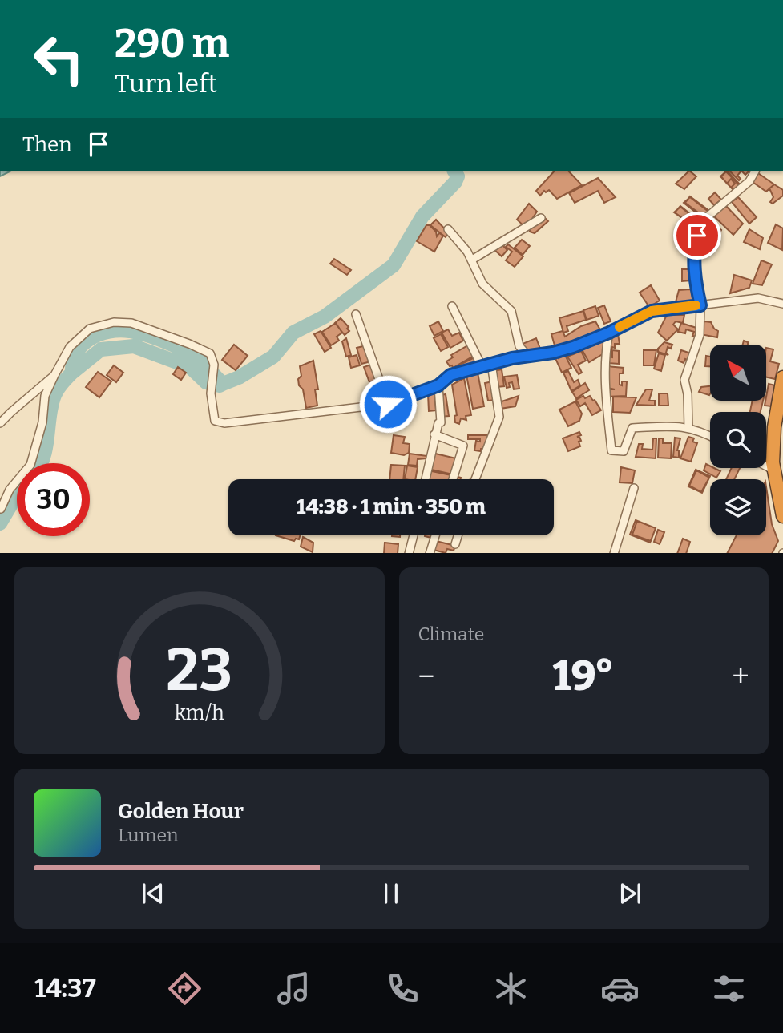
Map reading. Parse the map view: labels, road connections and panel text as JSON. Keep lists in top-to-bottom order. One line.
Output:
{"north":"top left","page":{"turn":["290 m","Turn left"],"then":"Then","limit":"30","trip":"14:38 · 1 min · 350 m","tile":"Climate","heat":["−","19°","+"],"song":["Golden Hour","Lumen"],"tabs":"14:37","gauge":["23","km/h"]}}
